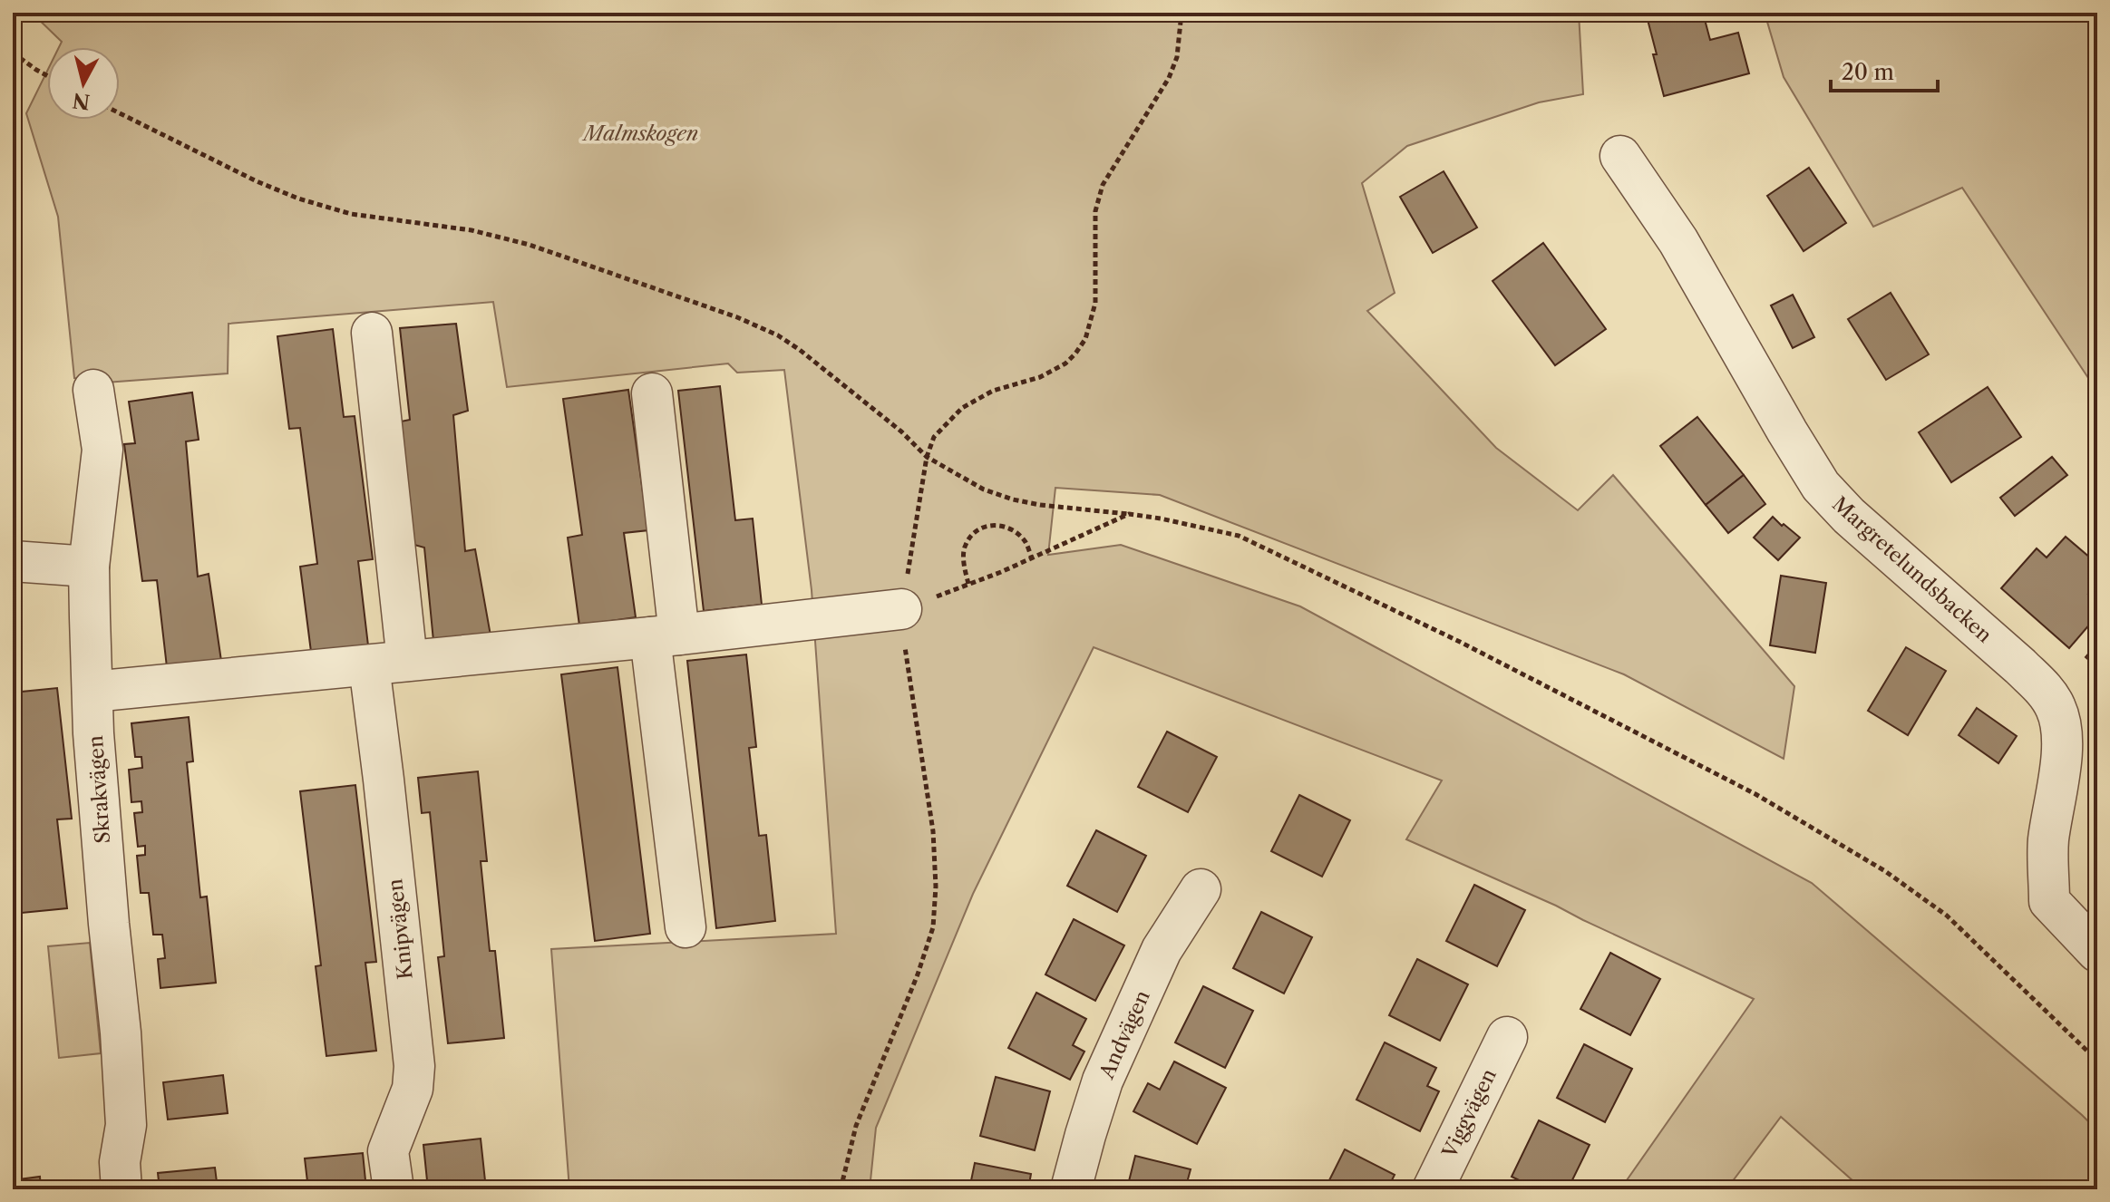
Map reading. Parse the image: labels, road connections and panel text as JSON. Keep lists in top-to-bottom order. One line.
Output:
{"streets":{"street":["Margretelundsbacken","Skrakvägen","Knipvägen","Andvägen","Viggvägen"]},"parks":["Malmskogen"],"scale_bar":"20 m","north":"bottom"}
